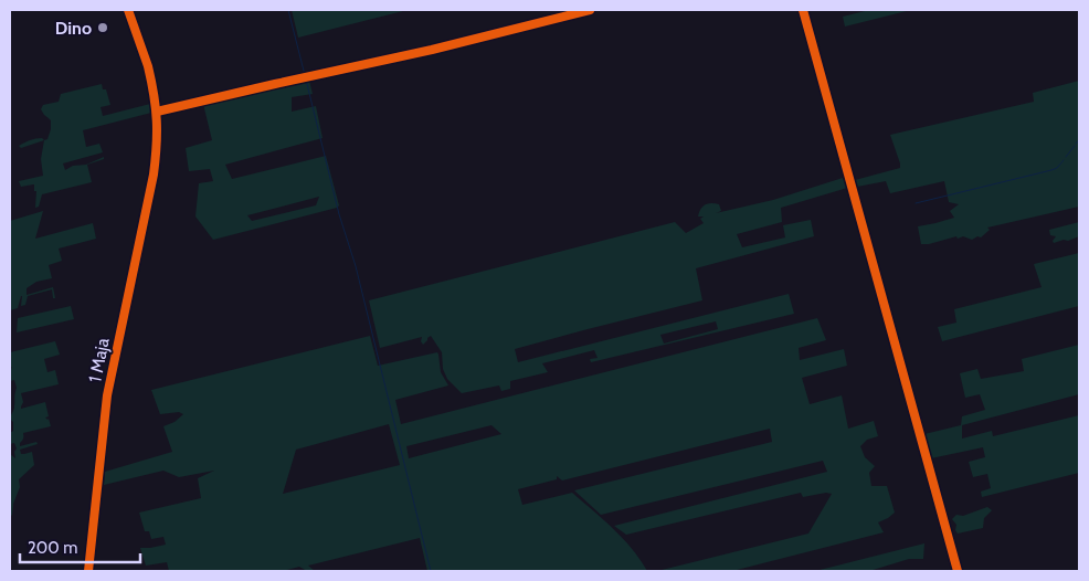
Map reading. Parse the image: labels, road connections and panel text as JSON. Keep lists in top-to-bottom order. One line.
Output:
{"streets":{"street":["1 Maja"]},"places":["Dino"],"scale_bar":"200 m"}
